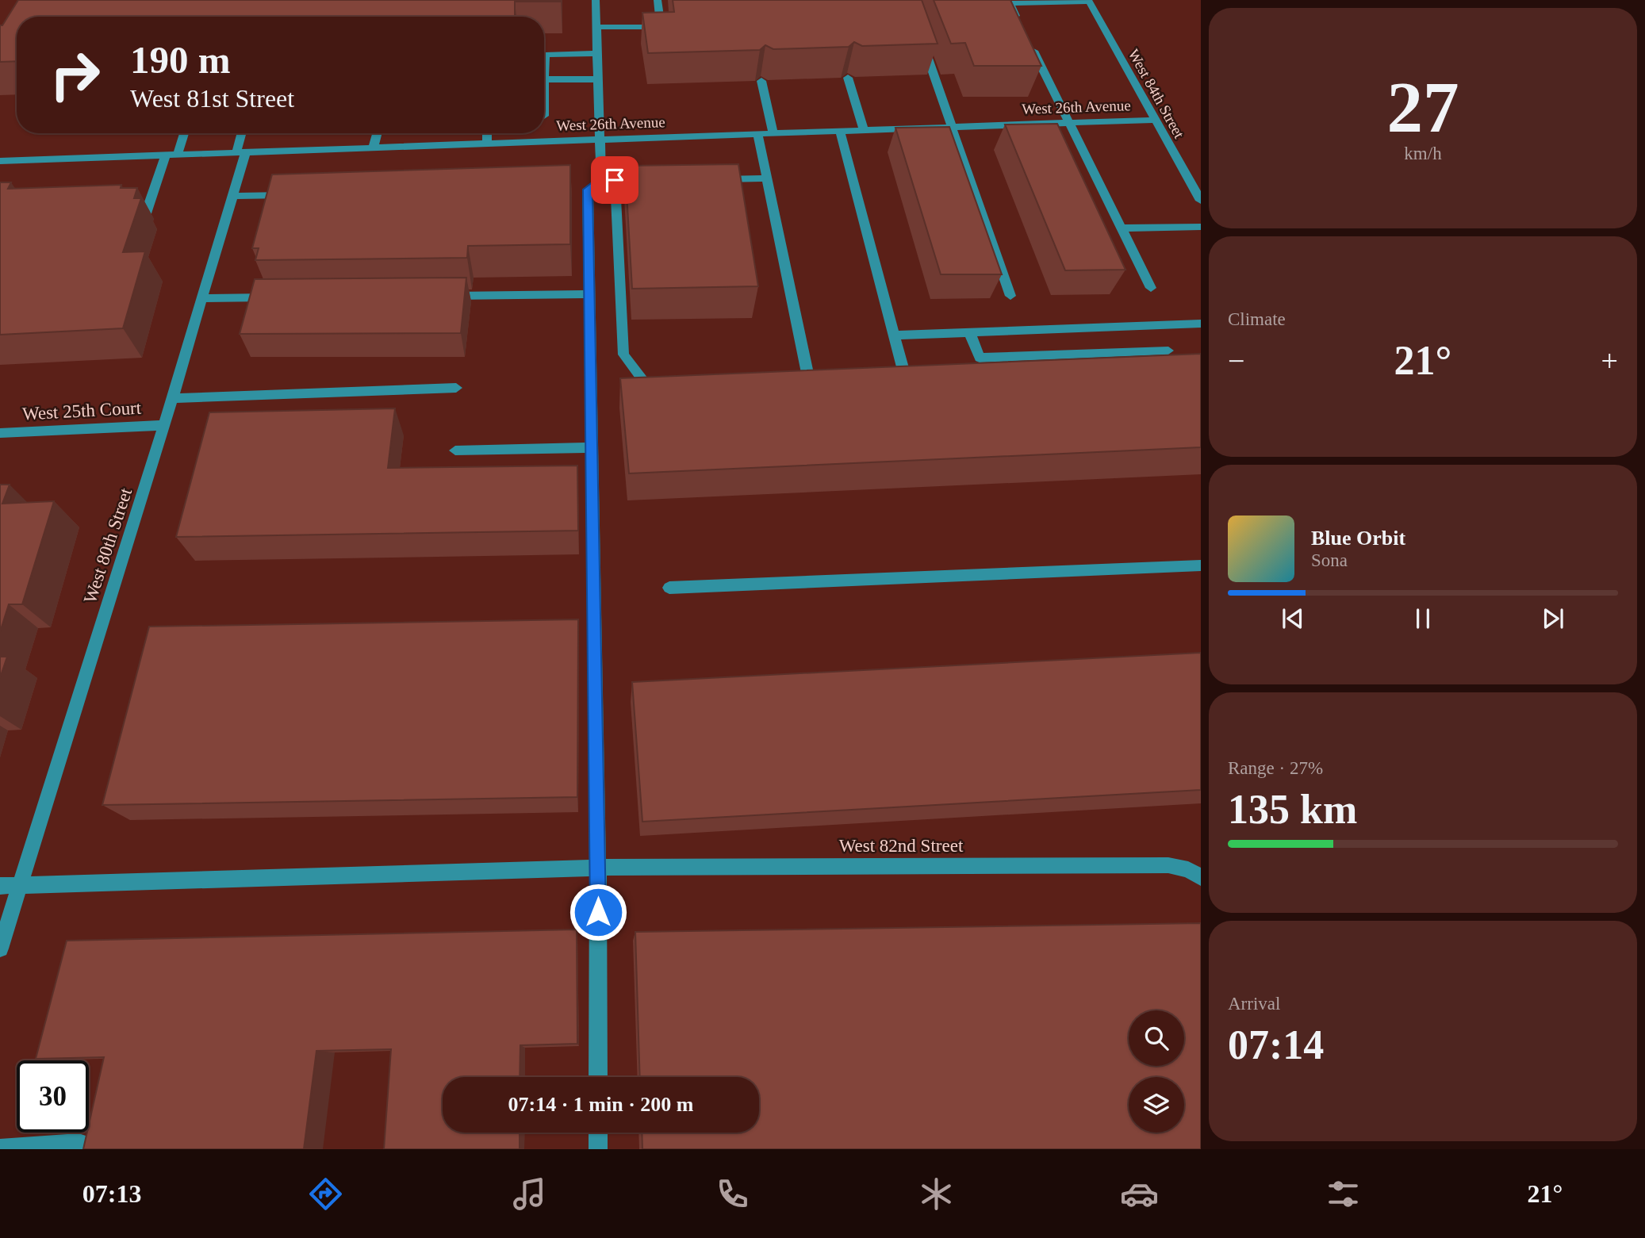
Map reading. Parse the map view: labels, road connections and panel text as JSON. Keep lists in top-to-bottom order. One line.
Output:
{"streets":{"street":["West 84th Street","West 26th Avenue","West 25th Court","West 80th Street","West 82nd Street"]},"crossings":[["West 84th Street","West 26th Avenue"],["West 26th Avenue","West 80th Street"],["West 25th Court","West 80th Street"],["West 80th Street","West 82nd Street"]],"page":{"tile":[["27","km/h"],"Climate",["Range · 27%","135 km"],["Arrival","07:14"]],"turn":["190 m","West 81st Street"],"heat":["−","21°","+"],"song":["Blue Orbit","Sona"],"limit":"30","trip":"07:14 · 1 min · 200 m","tabs":["07:13","21°"]}}
